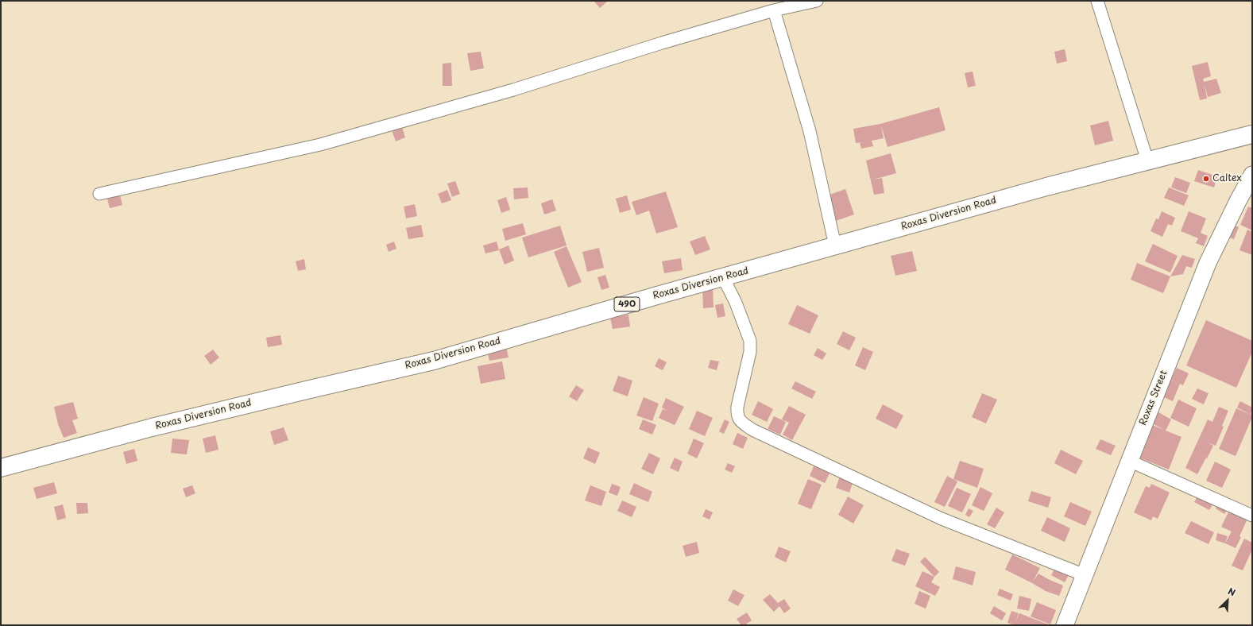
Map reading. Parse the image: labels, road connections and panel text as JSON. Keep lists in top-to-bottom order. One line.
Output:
{"streets":{"main road":["Roxas Diversion Road","490","Roxas Street"]},"places":["Caltex"],"north":"top right"}
